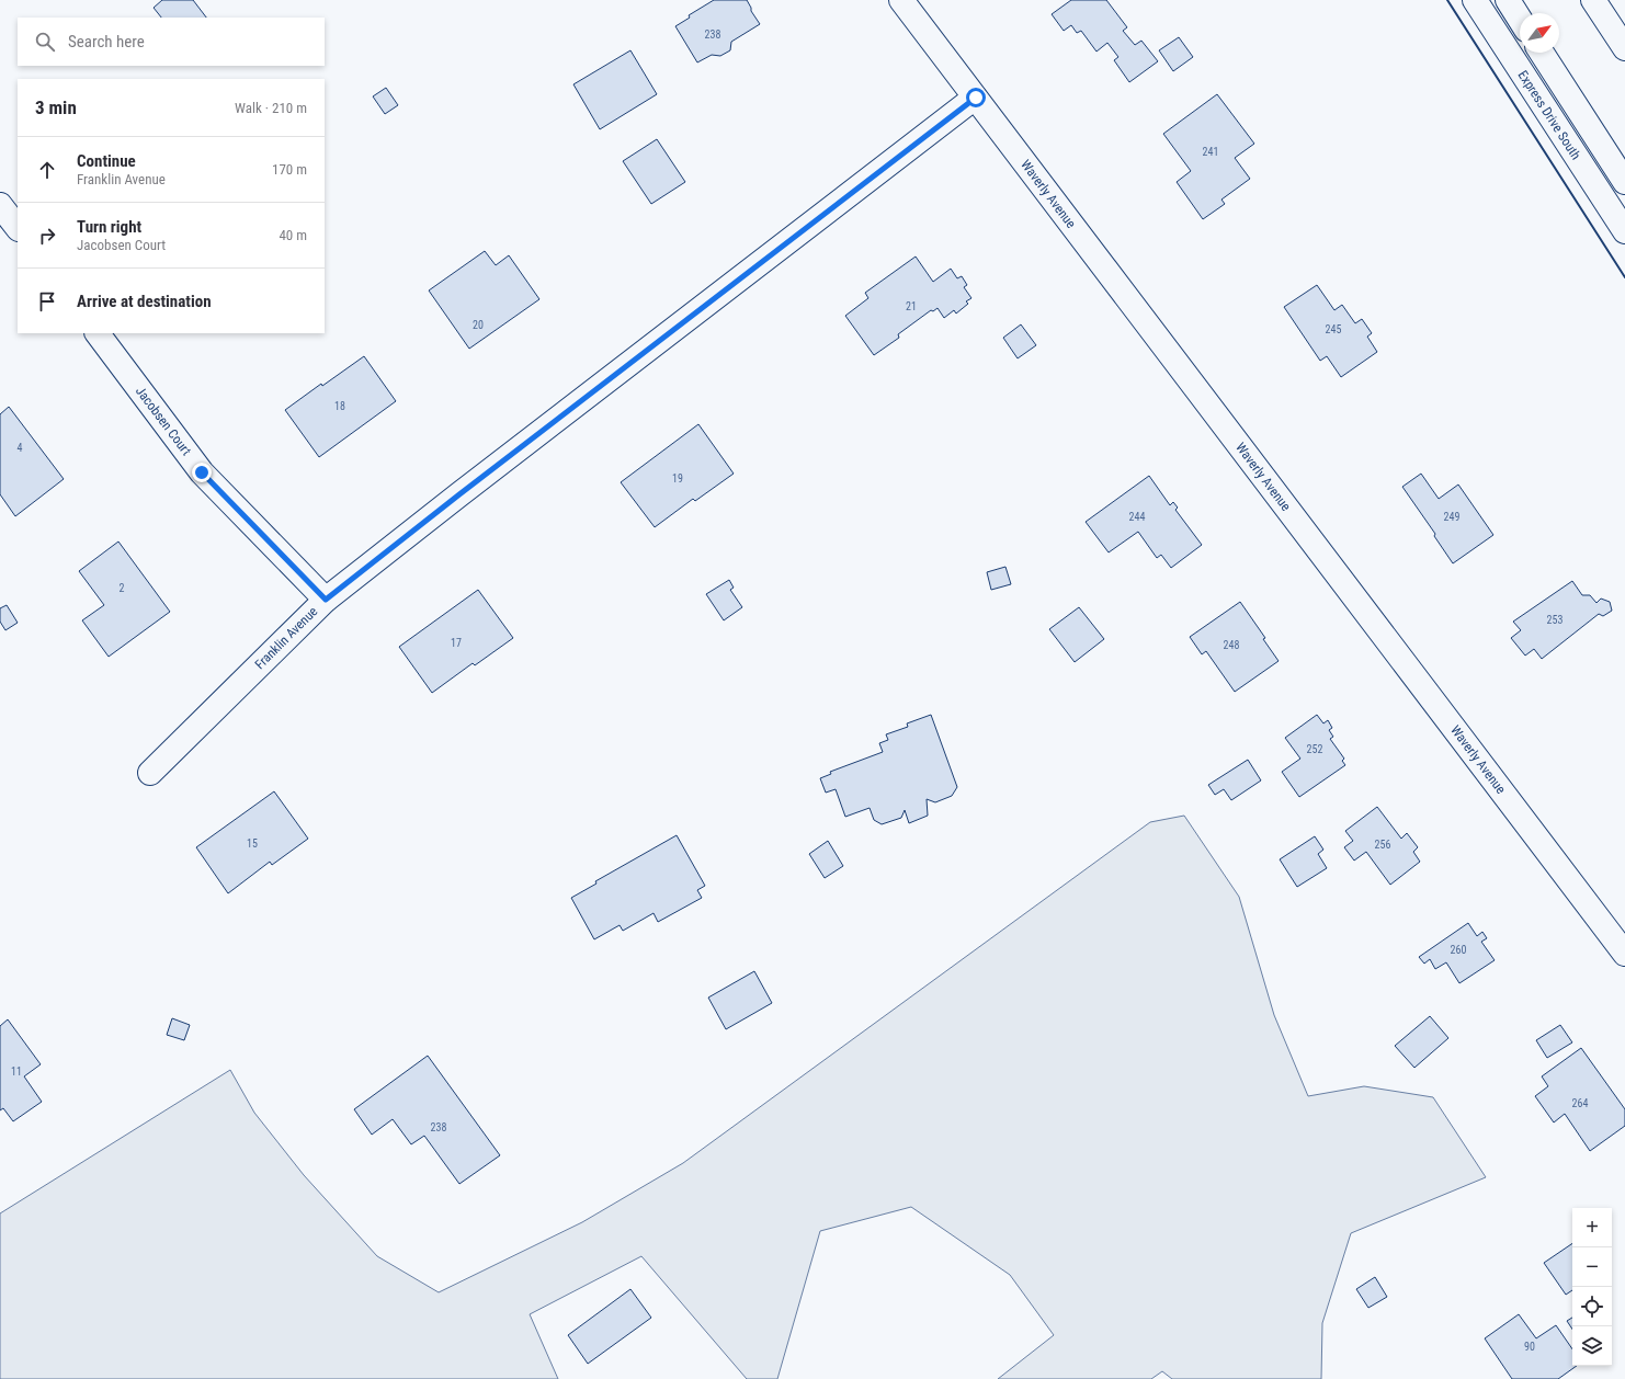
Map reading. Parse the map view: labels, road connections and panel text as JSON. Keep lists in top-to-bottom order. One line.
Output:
{"streets":{"main road":["Express Drive South","Waverly Avenue","Jacobsen Court","Franklin Avenue"]},"crossings":[["Waverly Avenue","Franklin Avenue"],["Jacobsen Court","Franklin Avenue"]],"house_numbers":["238","241","21","20","245","18","4","19","244","249","2","253","17","248","252","15","256","260","11","264","238","90"],"north":"top right","page":{"search":"Search here","heading":["3 min","Walk · 210 m"],"list":[["Continue","Franklin Avenue","170 m"],["Turn right","Jacobsen Court","40 m"],"Arrive at destination"],"map_buttons":["+","−"]}}
